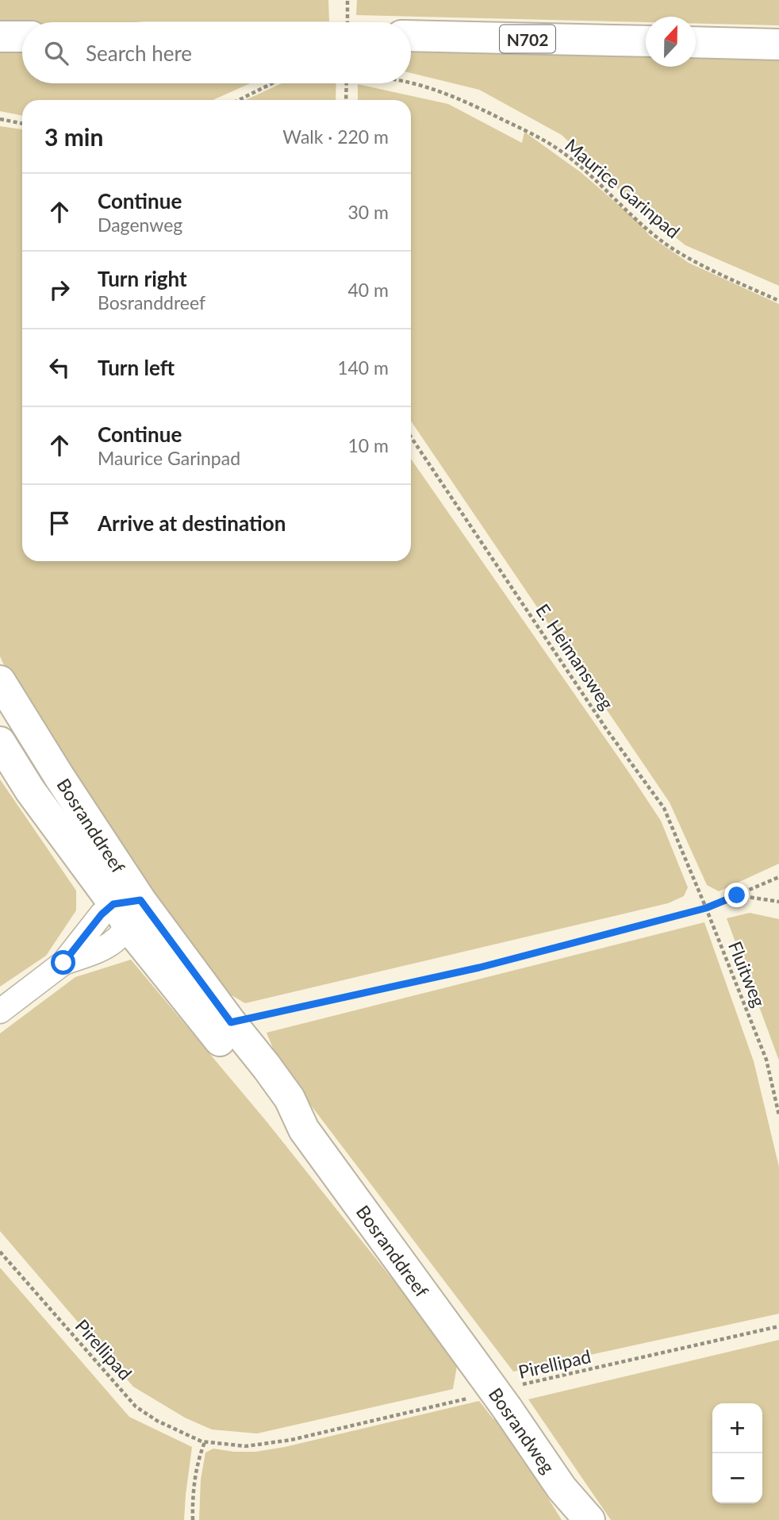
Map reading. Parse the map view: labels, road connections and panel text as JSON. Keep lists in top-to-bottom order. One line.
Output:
{"streets":{"main road":["N702","Bosranddreef","Bosrandweg"],"path":["Maurice Garinpad","E. Heimansweg","Fluitweg","Pirellipad"]},"crossings":[["E. Heimansweg","Fluitweg"],["Bosranddreef","Pirellipad"],["Bosranddreef","Bosrandweg"],["Pirellipad","Bosrandweg"]],"north":"top","page":{"search":"Search here","heading":["3 min","Walk · 220 m"],"list":[["Continue","Dagenweg","30 m"],["Turn right","Bosranddreef","40 m"],["Turn left","140 m"],["Continue","Maurice Garinpad","10 m"],"Arrive at destination"],"map_buttons":["+","−"]}}
